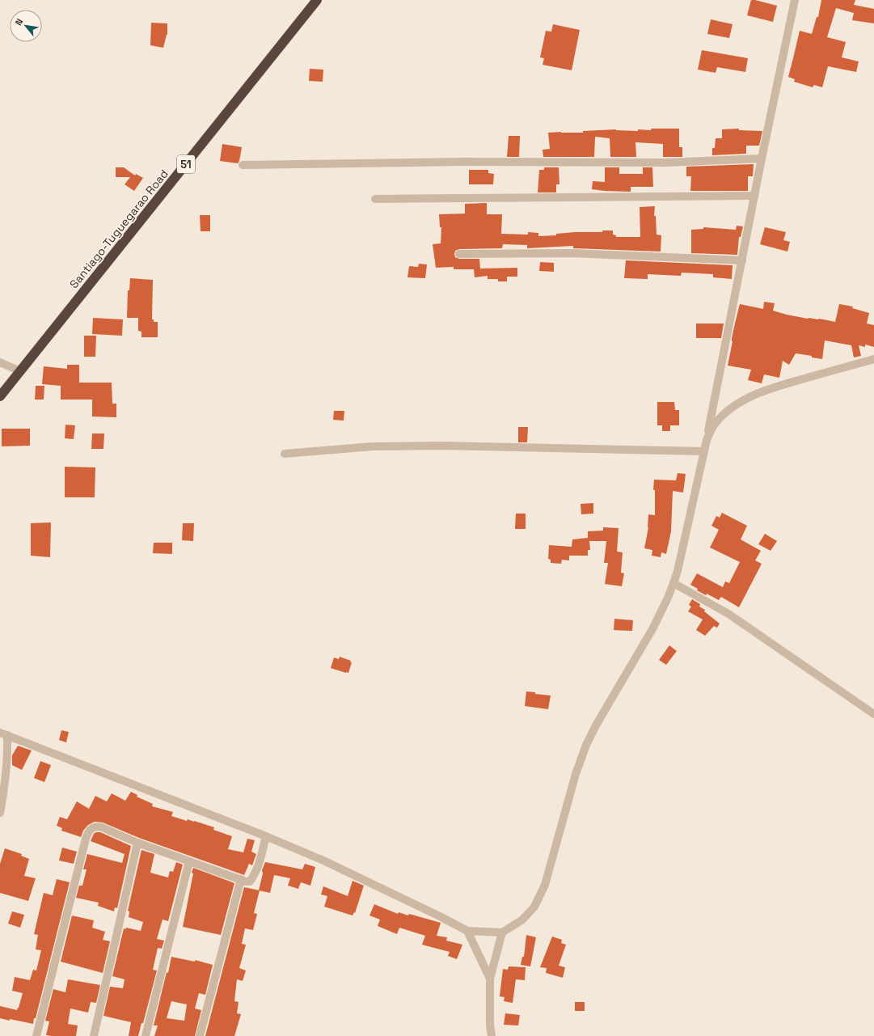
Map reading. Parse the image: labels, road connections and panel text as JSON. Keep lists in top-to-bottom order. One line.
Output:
{"streets":{"highway":["51","Santiago-Tuguegarao Road"]},"north":"top left"}
